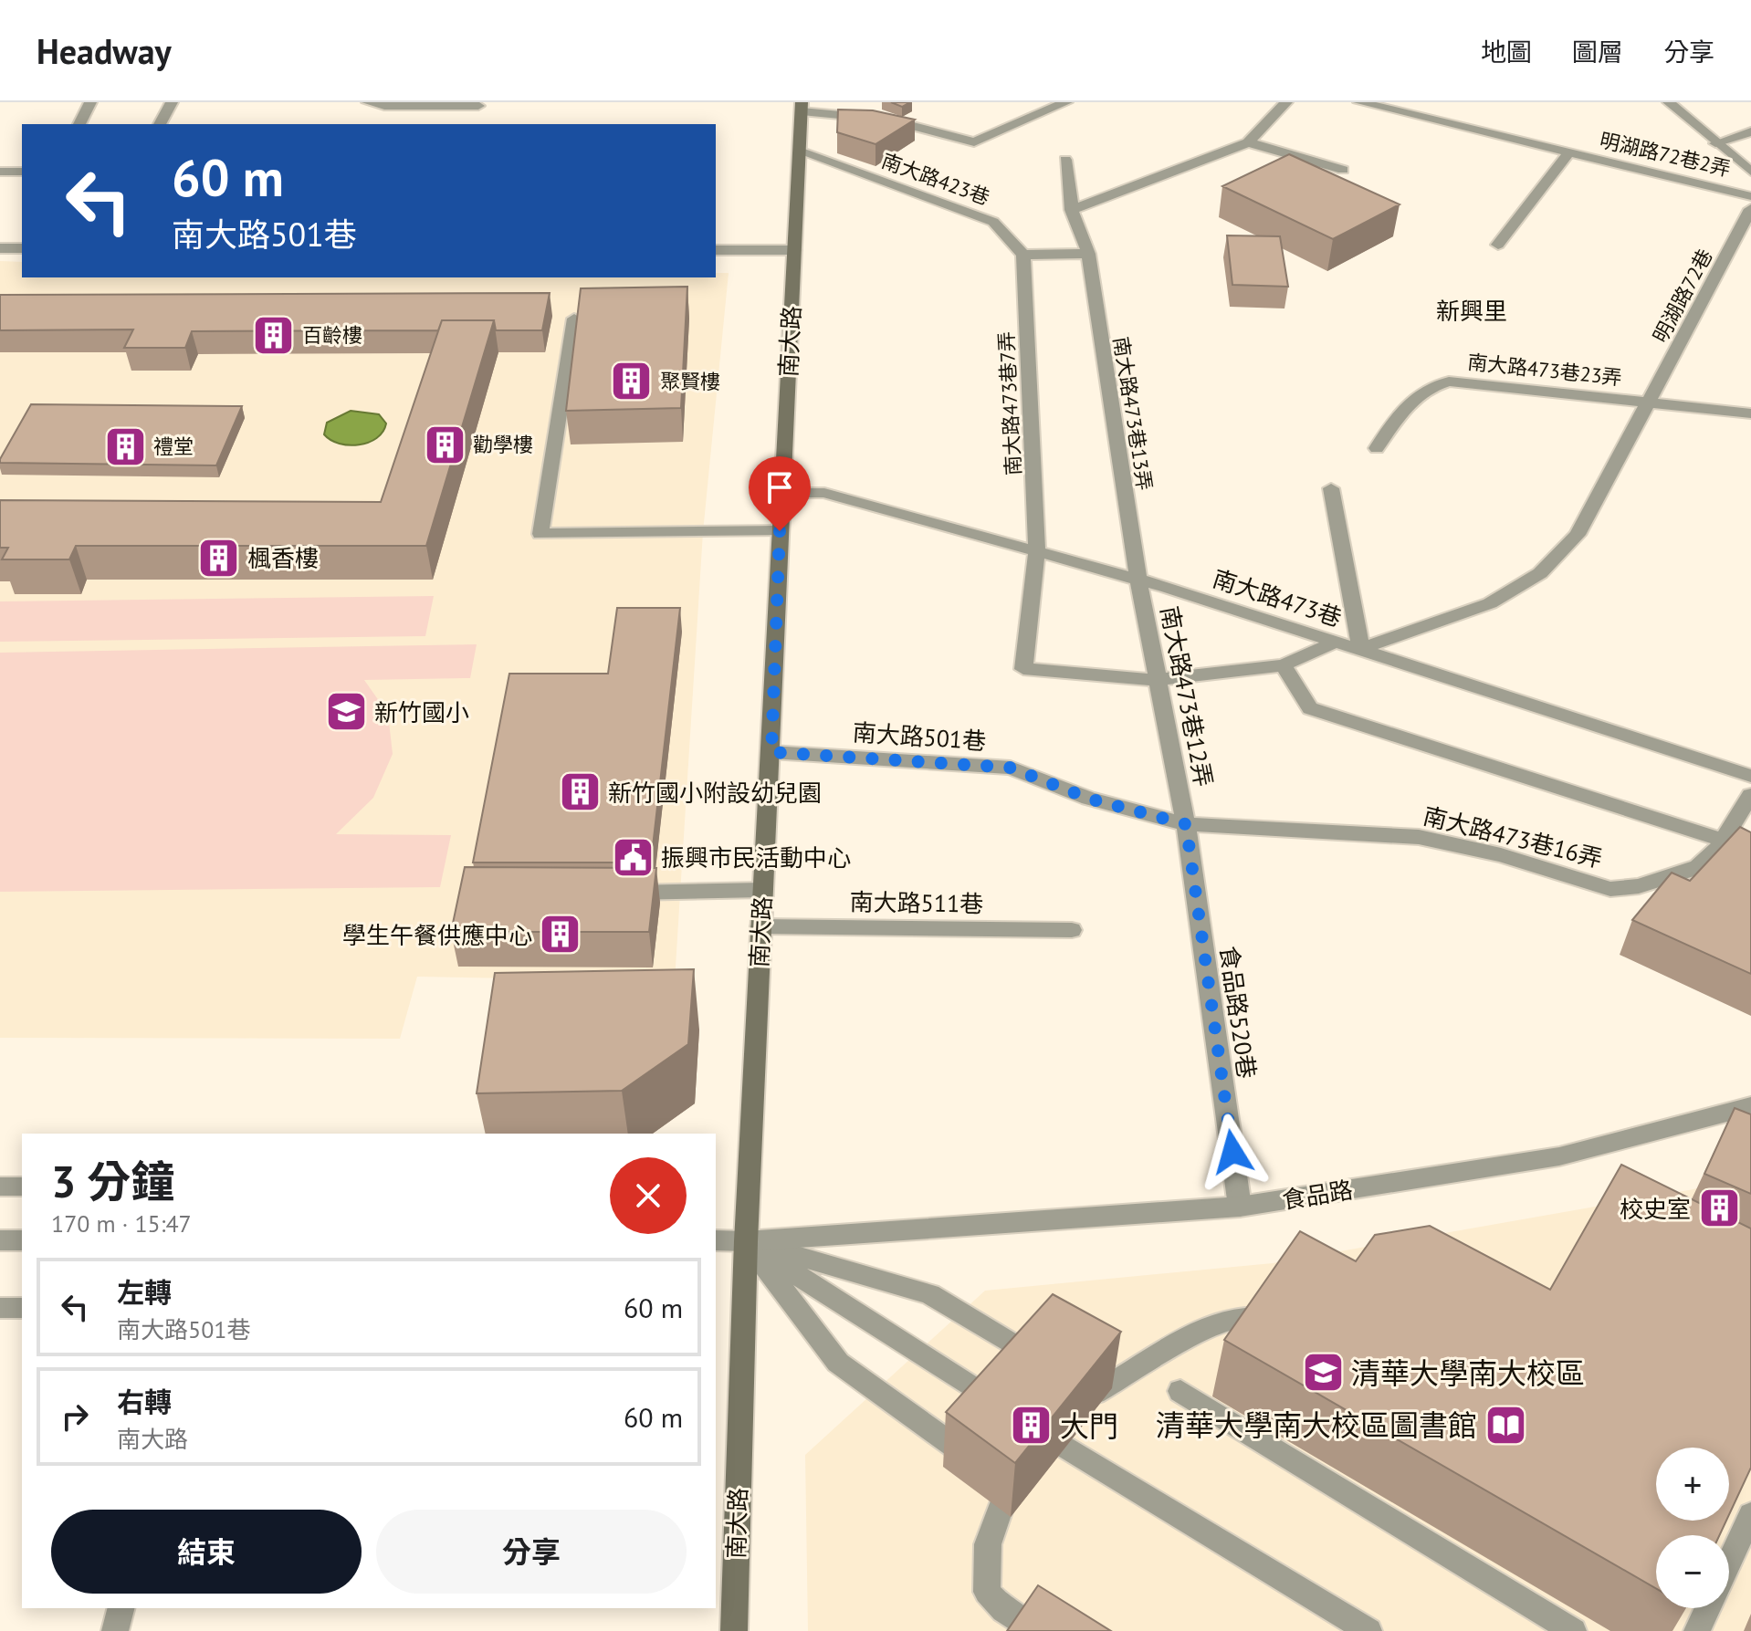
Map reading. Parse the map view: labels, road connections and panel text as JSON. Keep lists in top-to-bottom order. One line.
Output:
{"streets":{"main road":["南大路"],"street":["明湖路72巷2弄","南大路423巷","明湖路72巷","南大路473巷23弄","南大路473巷7弄","南大路473巷13弄","南大路473巷","南大路473巷12弄","南大路501巷","南大路473巷16弄","南大路511巷","食品路520巷","食品路"]},"crossings":[["南大路423巷","南大路"],["南大路423巷","南大路473巷7弄"],["明湖路72巷","南大路473巷23弄"],["南大路","南大路473巷"],["南大路","南大路501巷"],["南大路","南大路511巷"],["南大路","食品路"],["南大路473巷23弄","南大路473巷"],["南大路473巷7弄","南大路473巷"],["南大路473巷7弄","南大路473巷12弄"],["南大路473巷13弄","南大路473巷"],["南大路473巷13弄","南大路473巷12弄"],["南大路473巷","南大路473巷12弄"],["南大路473巷12弄","南大路501巷"],["南大路473巷12弄","南大路473巷16弄"],["南大路473巷12弄","食品路520巷"],["南大路501巷","南大路473巷16弄"],["南大路501巷","食品路520巷"],["南大路473巷16弄","食品路520巷"],["食品路520巷","食品路"]],"districts":["新興里"],"places":{"building":["百齡樓","聚賢樓","勸學樓","禮堂","楓香樓","新竹國小附設幼兒園","學生午餐供應中心","校史室","大門"],"school or university":["新竹國小","清華大學南大校區"],"public building":["振興市民活動中心"],"library":["清華大學南大校區圖書館"]},"page":{"header":"Headway","nav":["地圖","圖層","分享"],"turn":["60 m","南大路501巷"],"heading":["3 分鐘","170 m · 15:47"],"list":[{"name":"左轉","note":"南大路501巷","value":"60 m"},{"name":"右轉","note":"南大路","value":"60 m"}],"map_buttons":["+","−"],"buttons":["結束","分享"]}}
